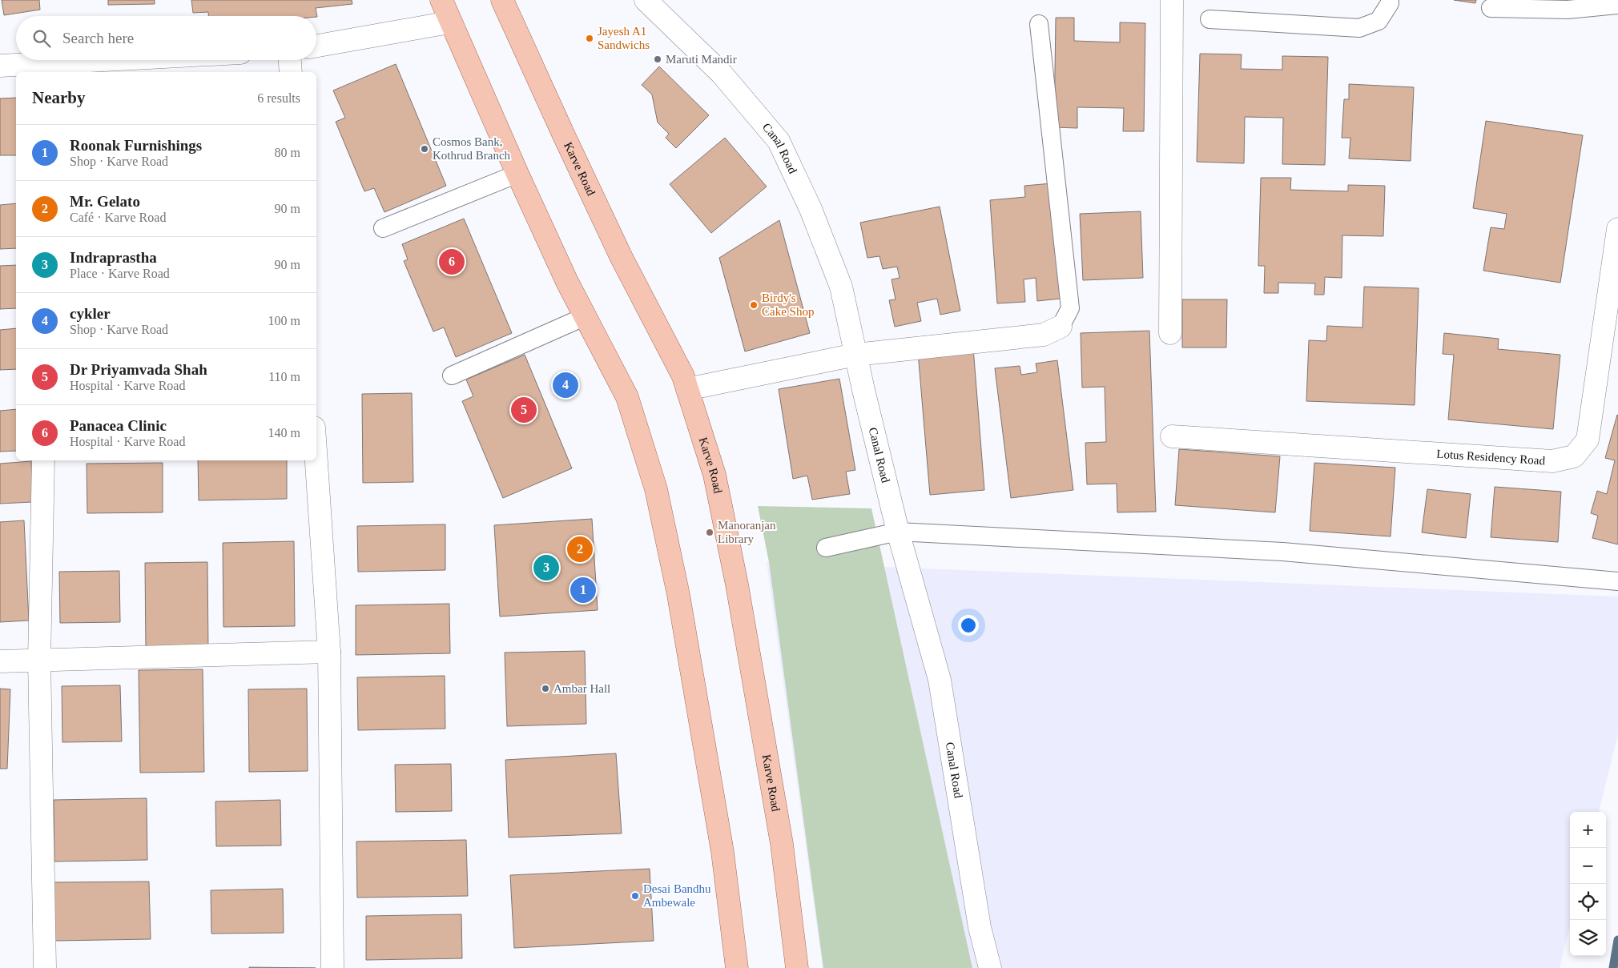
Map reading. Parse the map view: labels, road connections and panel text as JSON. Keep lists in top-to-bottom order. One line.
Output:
{"streets":{"main road":["Karve Road"],"street":["Canal Road","Lotus Residency Road"]},"places":["Jayesh A1 Sandwichs","Maruti Mandir","Cosmos Bank, Kothrud Branch","Birdy's Cake Shop","Manoranjan Library","Ambar Hall","Desai Bandhu Ambewale"],"page":{"search":"Search here","heading":["Nearby","6 results"],"list":[{"mark":"1","name":"Roonak Furnishings","note":"Shop · Karve Road","value":"80 m"},{"mark":"2","name":"Mr. Gelato","note":"Café · Karve Road","value":"90 m"},{"mark":"3","name":"Indraprastha","note":"Place · Karve Road","value":"90 m"},{"mark":"4","name":"cykler","note":"Shop · Karve Road","value":"100 m"},{"mark":"5","name":"Dr Priyamvada Shah","note":"Hospital · Karve Road","value":"110 m"},{"mark":"6","name":"Panacea Clinic","note":"Hospital · Karve Road","value":"140 m"}],"pins":["6","4","5","2","3","1"],"map_buttons":["+","−"]}}
